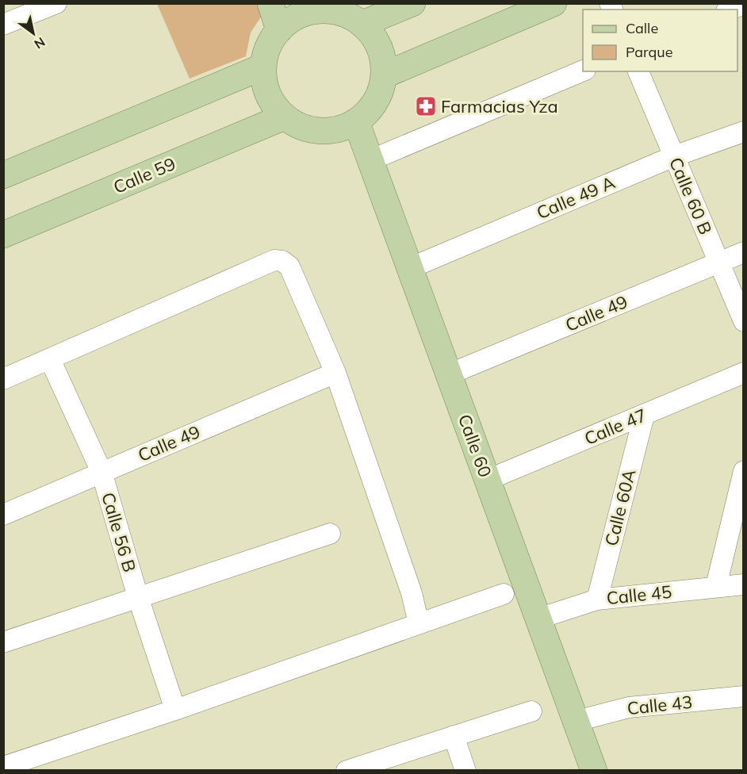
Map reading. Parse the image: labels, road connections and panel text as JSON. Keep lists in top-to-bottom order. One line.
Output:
{"streets":{"main road":["Calle 59","Calle 60"],"street":["Calle 60 B","Calle 49 A","Calle 49","Calle 47","Calle 60A","Calle 56 B","Calle 45","Calle 43"]},"crossings":[["Calle 59","Calle 60"],["Calle 60 B","Calle 49 A"],["Calle 60 B","Calle 49"],["Calle 49 A","Calle 60"],["Calle 49","Calle 60"],["Calle 49","Calle 56 B"],["Calle 47","Calle 60"],["Calle 47","Calle 60A"],["Calle 60","Calle 45"],["Calle 60","Calle 43"],["Calle 60A","Calle 45"]],"places":{"pharmacy":["Farmacias Yza"]},"legend":["Calle","Parque"],"north":"bottom right"}
